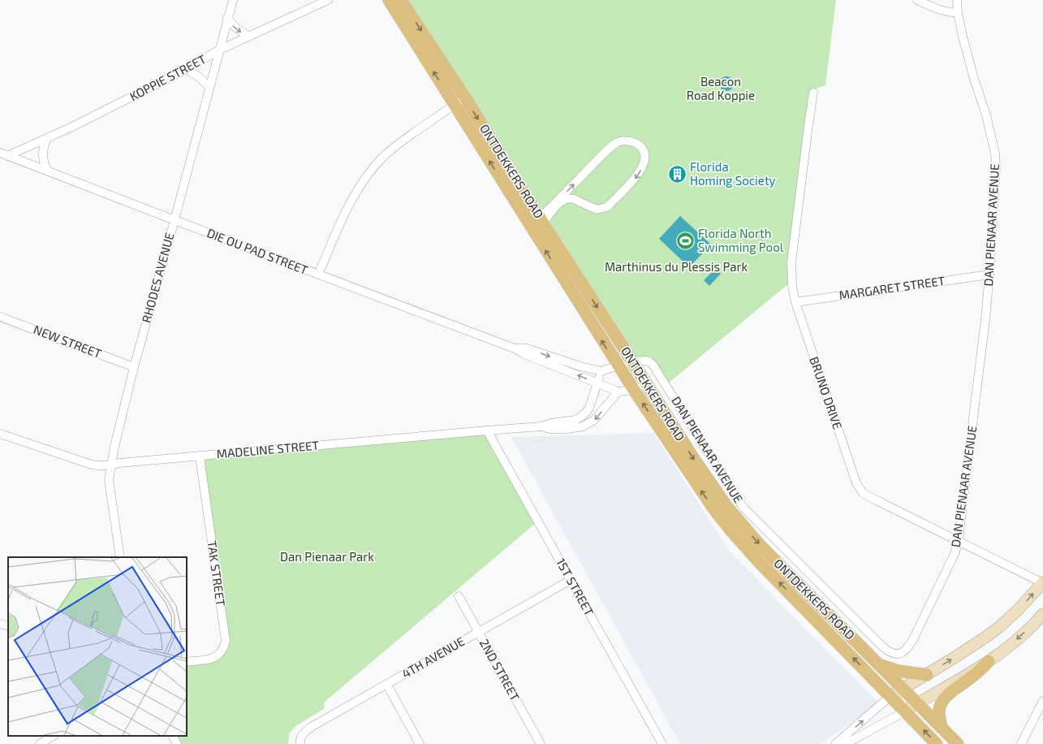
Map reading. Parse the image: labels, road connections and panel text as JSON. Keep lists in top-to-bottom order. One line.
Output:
{"streets":{"main road":["ONTDEKKERS ROAD"],"street":["KOPPIE STREET","DAN PIENAAR AVENUE","DIE OU PAD STREET","RHODES AVENUE","MARGARET STREET","NEW STREET","BRUNO DRIVE","MADELINE STREET","TAK STREET","1ST STREET","4TH AVENUE","2ND STREET"]},"crossings":[["KOPPIE STREET","DIE OU PAD STREET"],["KOPPIE STREET","RHODES AVENUE"],["ONTDEKKERS ROAD","DAN PIENAAR AVENUE"],["ONTDEKKERS ROAD","DIE OU PAD STREET"],["DAN PIENAAR AVENUE","MARGARET STREET"],["DAN PIENAAR AVENUE","BRUNO DRIVE"],["DIE OU PAD STREET","RHODES AVENUE"],["DIE OU PAD STREET","MADELINE STREET"],["RHODES AVENUE","NEW STREET"],["RHODES AVENUE","MADELINE STREET"],["MARGARET STREET","BRUNO DRIVE"],["MADELINE STREET","TAK STREET"],["MADELINE STREET","1ST STREET"],["1ST STREET","4TH AVENUE"],["4TH AVENUE","2ND STREET"]],"parks":["Beacon Road Koppie","Marthinus du Plessis Park","Dan Pienaar Park"],"places":{"building":["Florida Homing Society"],"sports":["Florida North Swimming Pool"]}}
